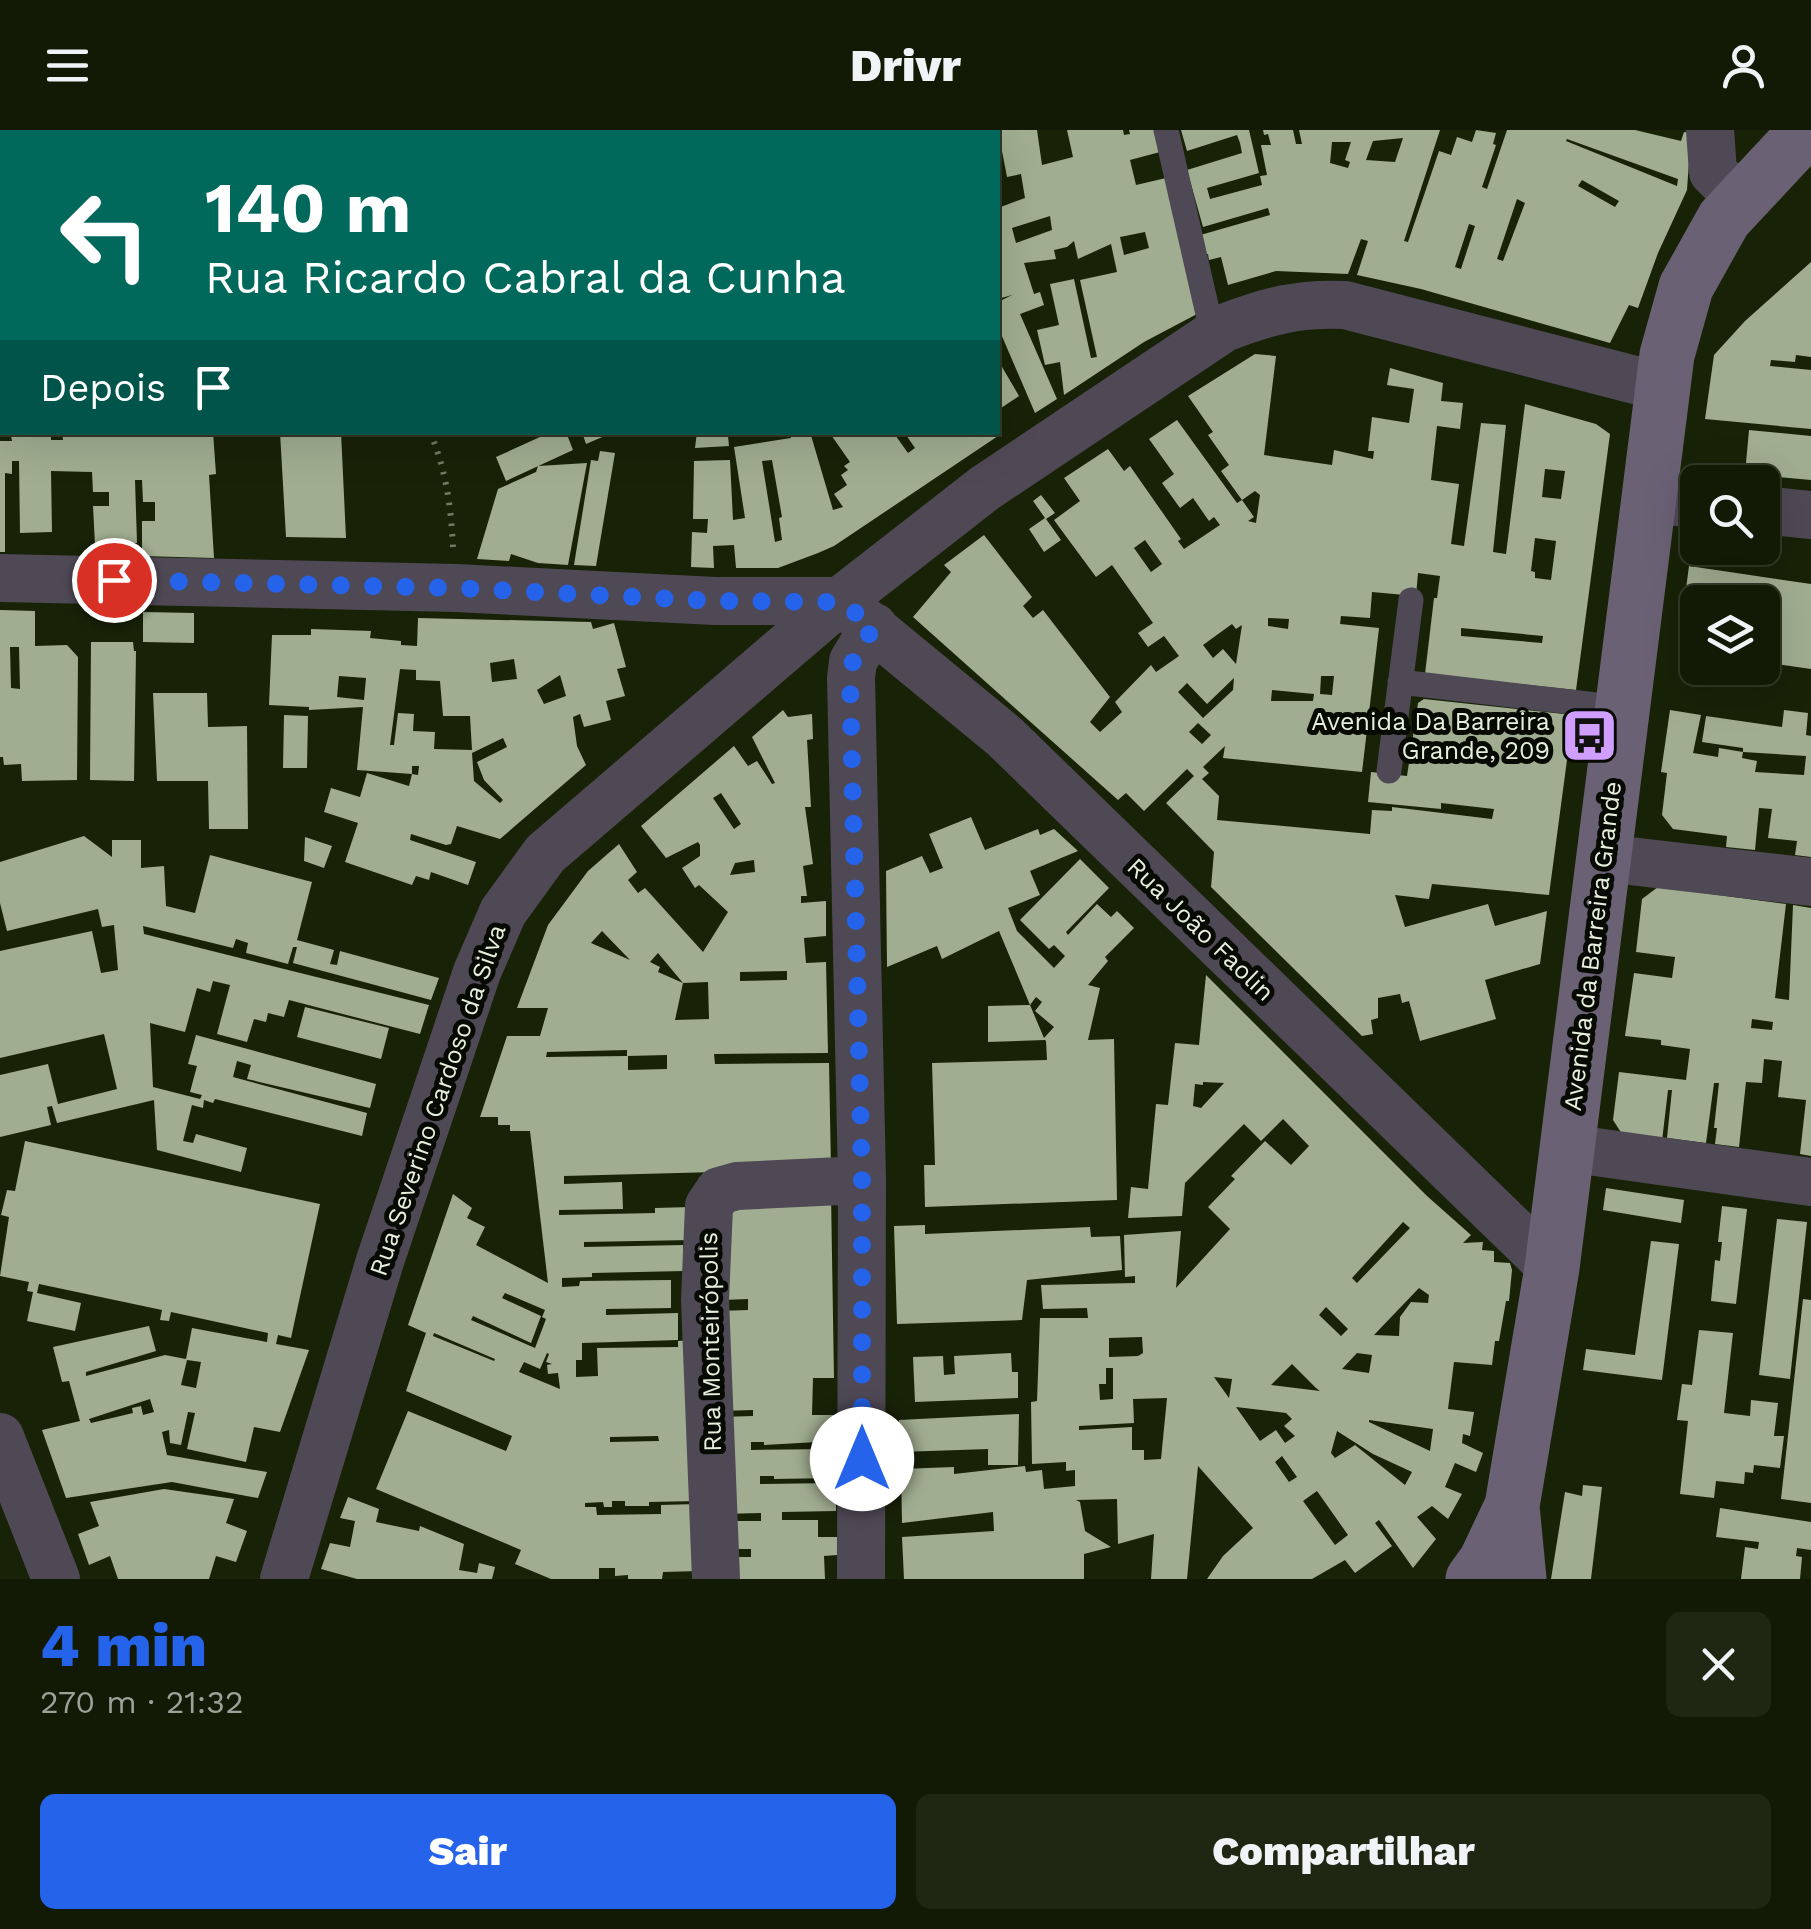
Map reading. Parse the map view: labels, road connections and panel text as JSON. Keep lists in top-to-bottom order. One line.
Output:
{"streets":{"main road":["Avenida da Barreira Grande"],"street":["Rua João Faolin","Rua Severino Cardoso da Silva","Rua Monteirópolis"]},"crossings":[["Rua João Faolin","Avenida da Barreira Grande"],["Rua João Faolin","Rua Severino Cardoso da Silva"],["Avenida da Barreira Grande","Rua Severino Cardoso da Silva"]],"places":{"bus stop":["Avenida Da Barreira Grande, 209"]},"page":{"header":"Drivr","turn":["140 m","Rua Ricardo Cabral da Cunha"],"then":"Depois","heading":["4 min","270 m · 21:32"],"buttons":["Sair","Compartilhar"]}}
